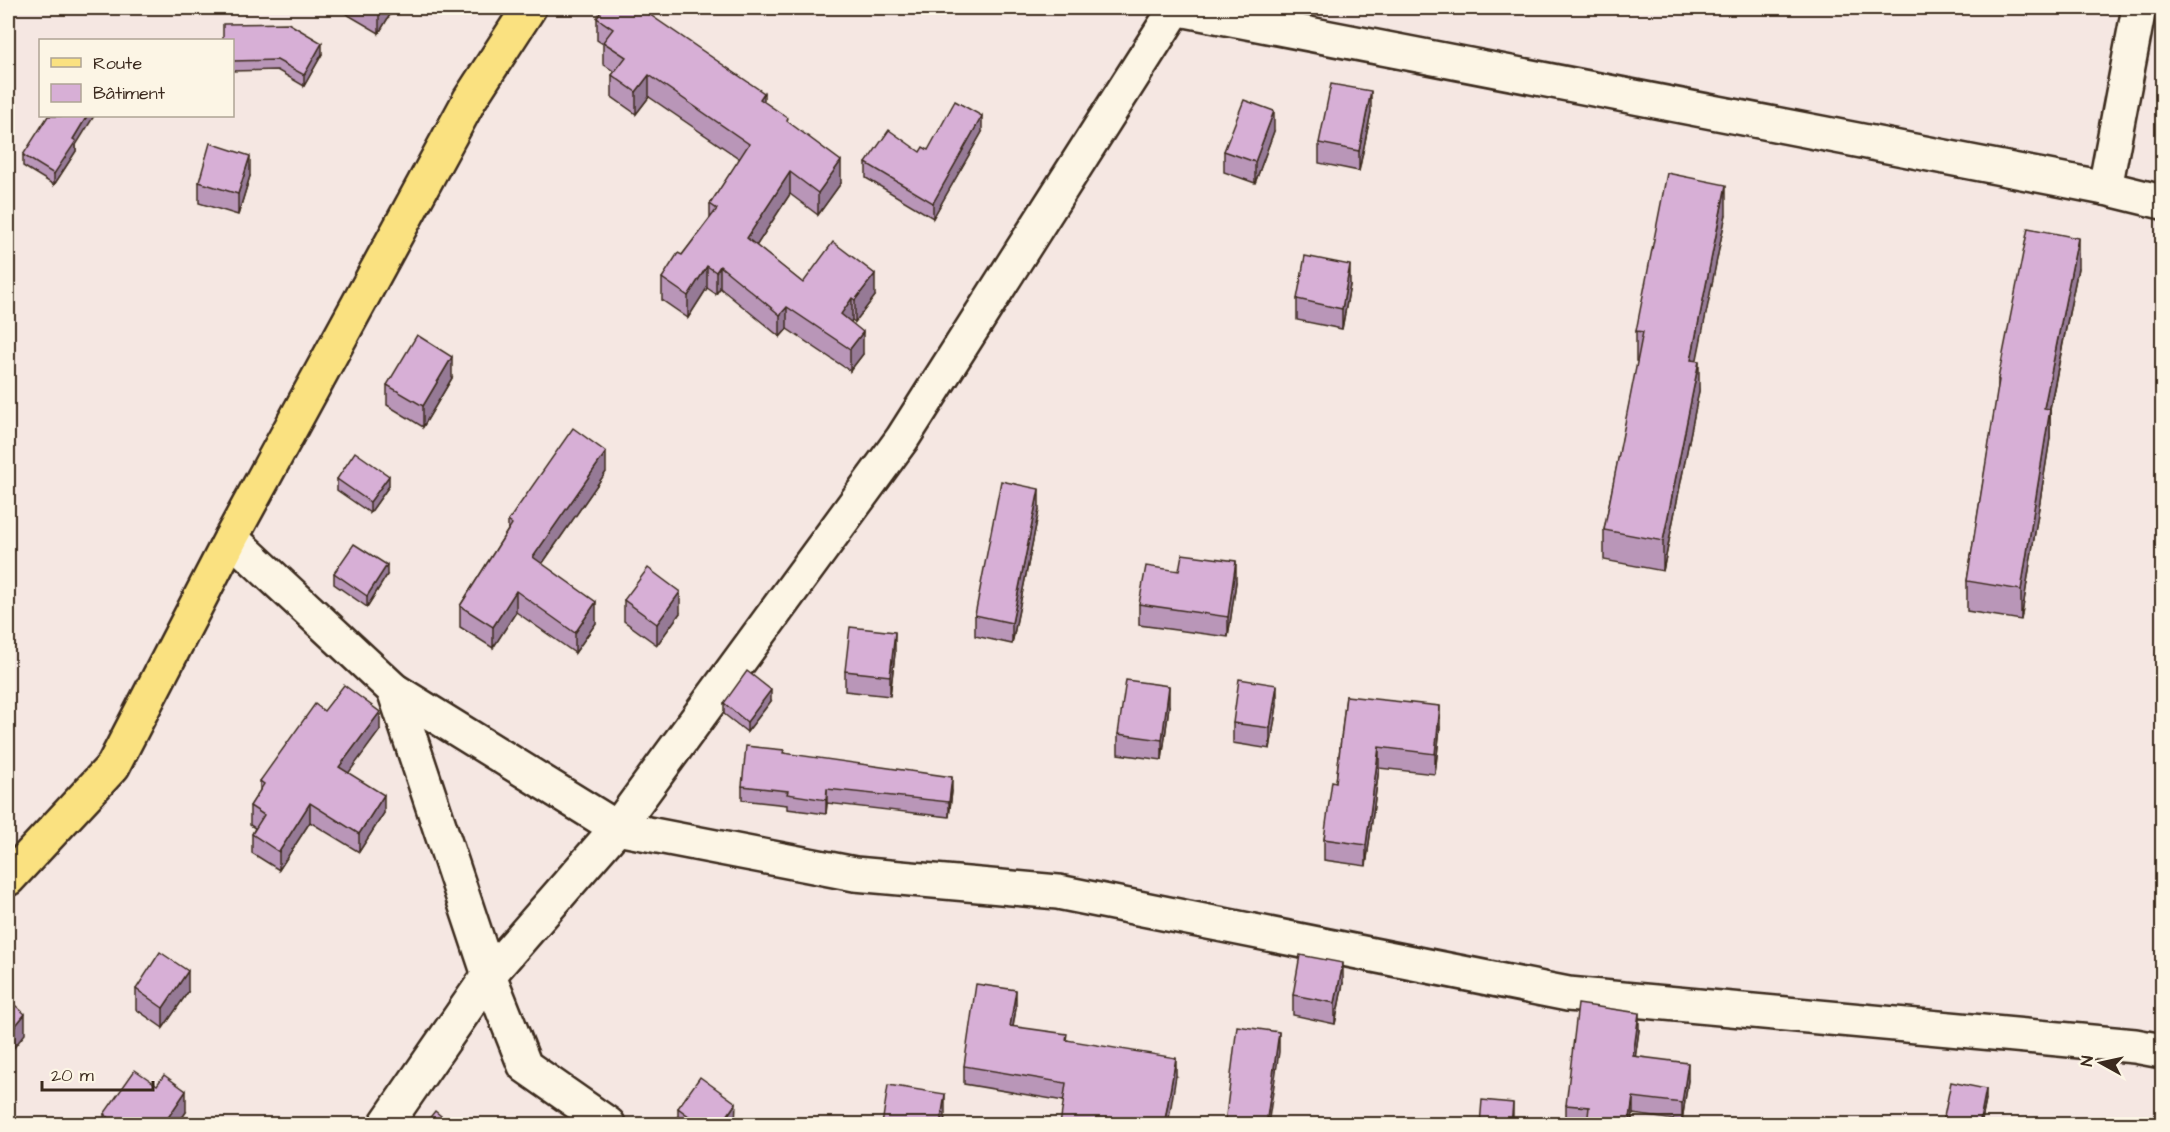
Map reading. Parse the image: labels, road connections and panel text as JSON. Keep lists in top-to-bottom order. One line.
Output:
{"legend":["Route","Bâtiment"],"scale_bar":"20 m","north":"left"}
